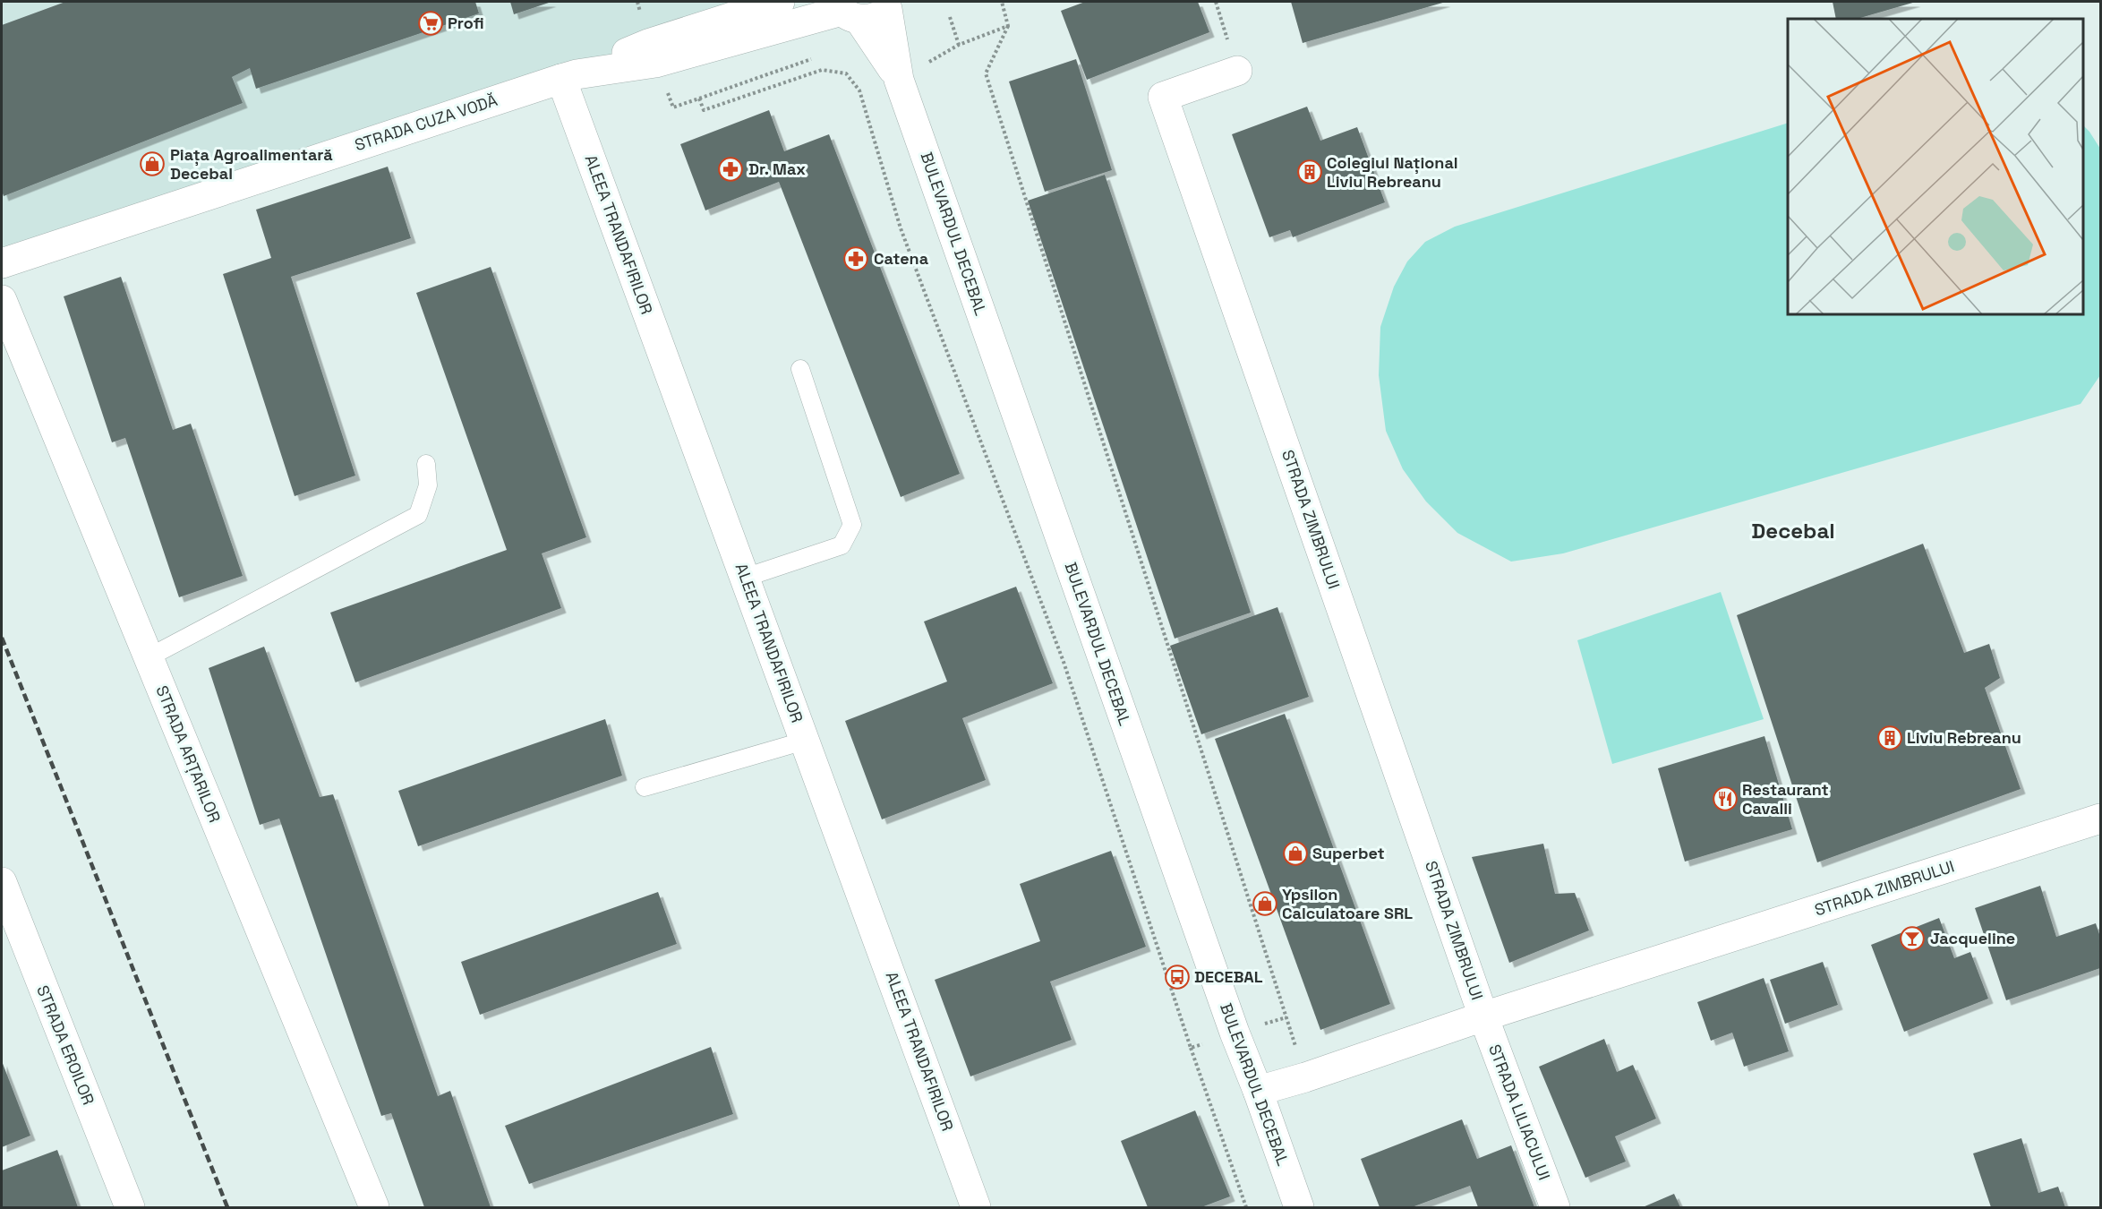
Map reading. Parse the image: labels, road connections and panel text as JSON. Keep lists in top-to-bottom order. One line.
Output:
{"streets":{"street":["STRADA CUZA VODĂ","BULEVARDUL DECEBAL","ALEEA TRANDAFIRILOR","STRADA ZIMBRULUI","STRADA ARȚARILOR","STRADA EROILOR","STRADA LILIACULUI"]},"crossings":[["STRADA CUZA VODĂ","BULEVARDUL DECEBAL"],["STRADA CUZA VODĂ","ALEEA TRANDAFIRILOR"],["BULEVARDUL DECEBAL","STRADA ZIMBRULUI"],["STRADA ZIMBRULUI","STRADA LILIACULUI"]],"districts":["Decebal"],"places":{"supermarket":["Profi"],"shop":["Piața Agroalimentară Decebal","Superbet","Ypsilon Calculatoare SRL"],"pharmacy":["Dr. Max","Catena"],"building":["Colegiul Național Liviu Rebreanu","Liviu Rebreanu"],"restaurant":["Restaurant Cavalli"],"bar":["Jacqueline"],"bus stop":["DECEBAL"]}}
